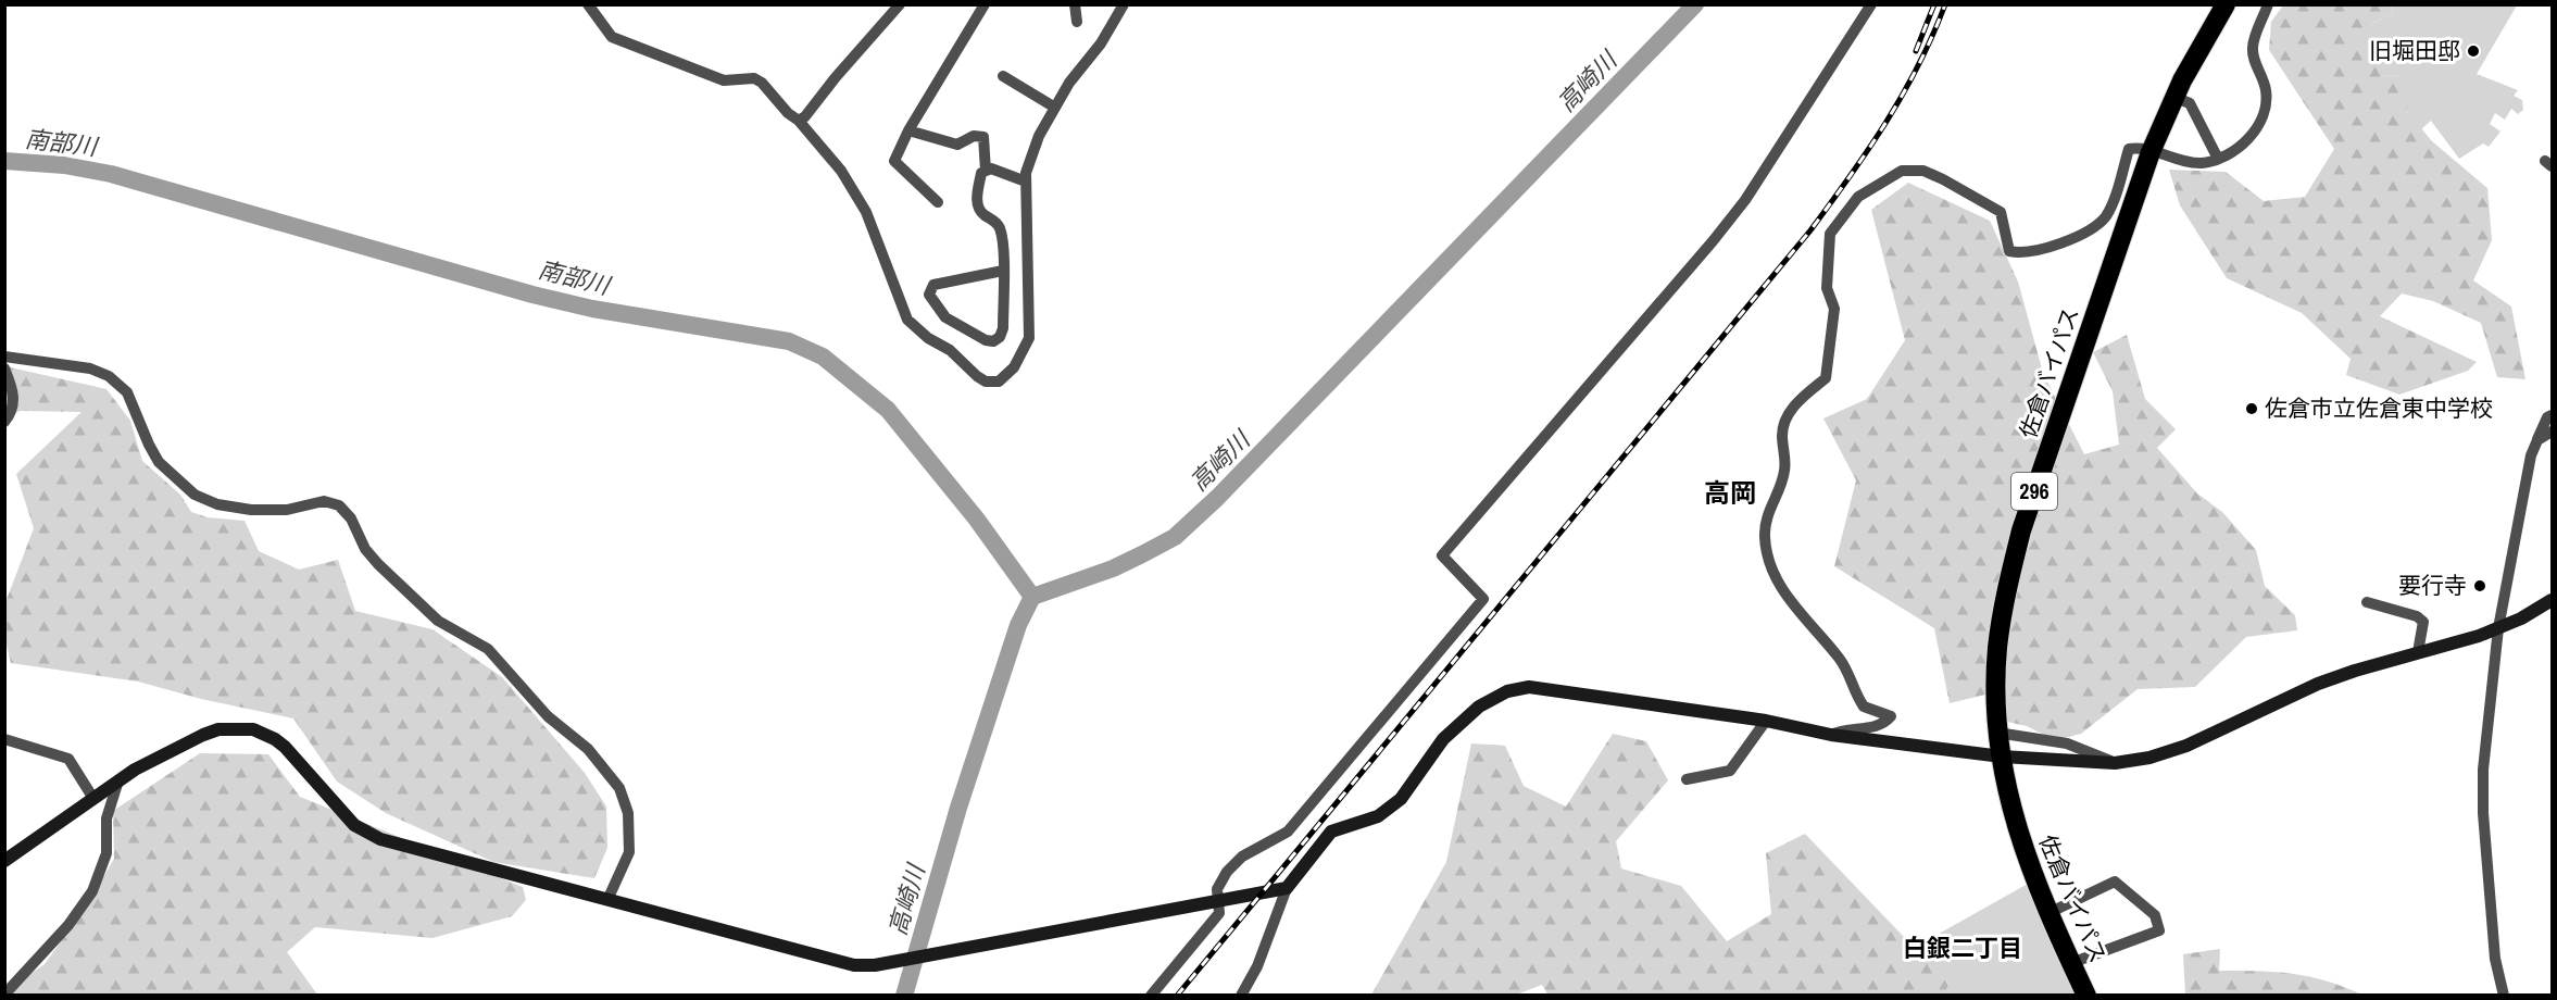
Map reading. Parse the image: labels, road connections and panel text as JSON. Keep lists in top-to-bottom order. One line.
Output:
{"streets":{"highway":["佐倉バイパス","296"]},"districts":["高岡","白銀二丁目"],"water":["高崎川","南部川"],"places":["旧堀田邸","佐倉市立佐倉東中学校","要行寺"]}
